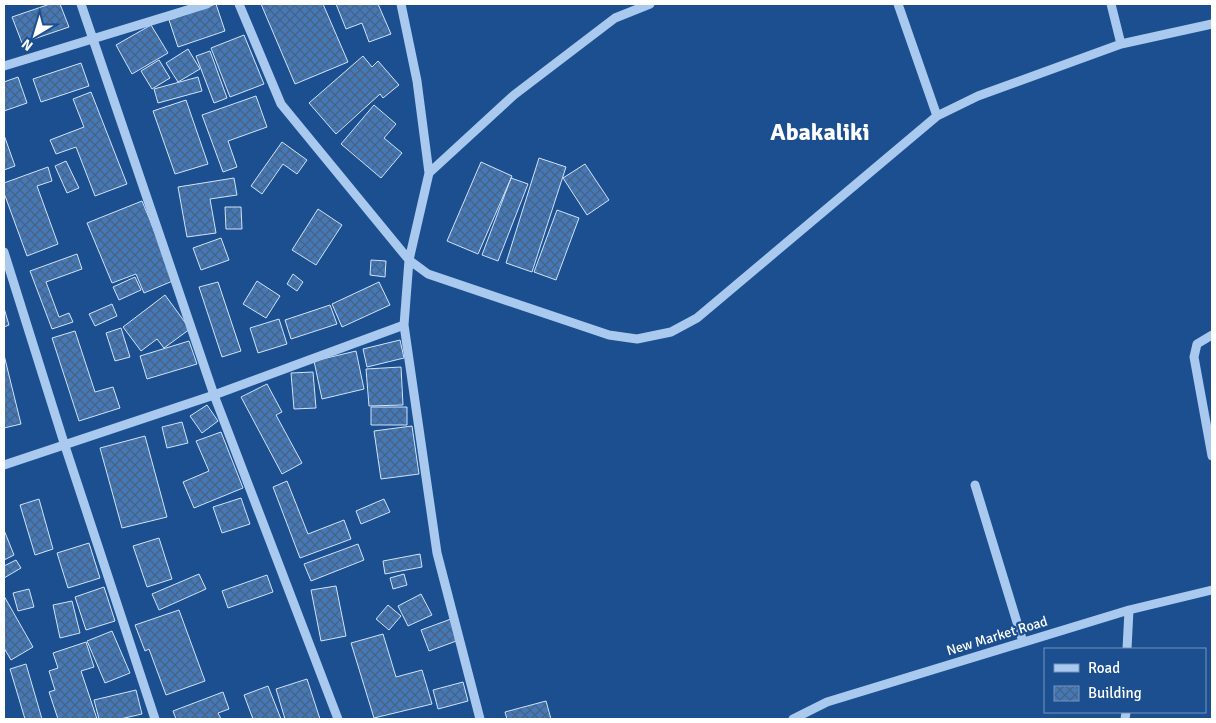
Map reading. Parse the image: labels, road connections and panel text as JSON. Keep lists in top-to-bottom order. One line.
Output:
{"streets":{"street":["New Market Road"]},"districts":["Abakaliki"],"legend":["Road","Building"],"north":"bottom left"}
